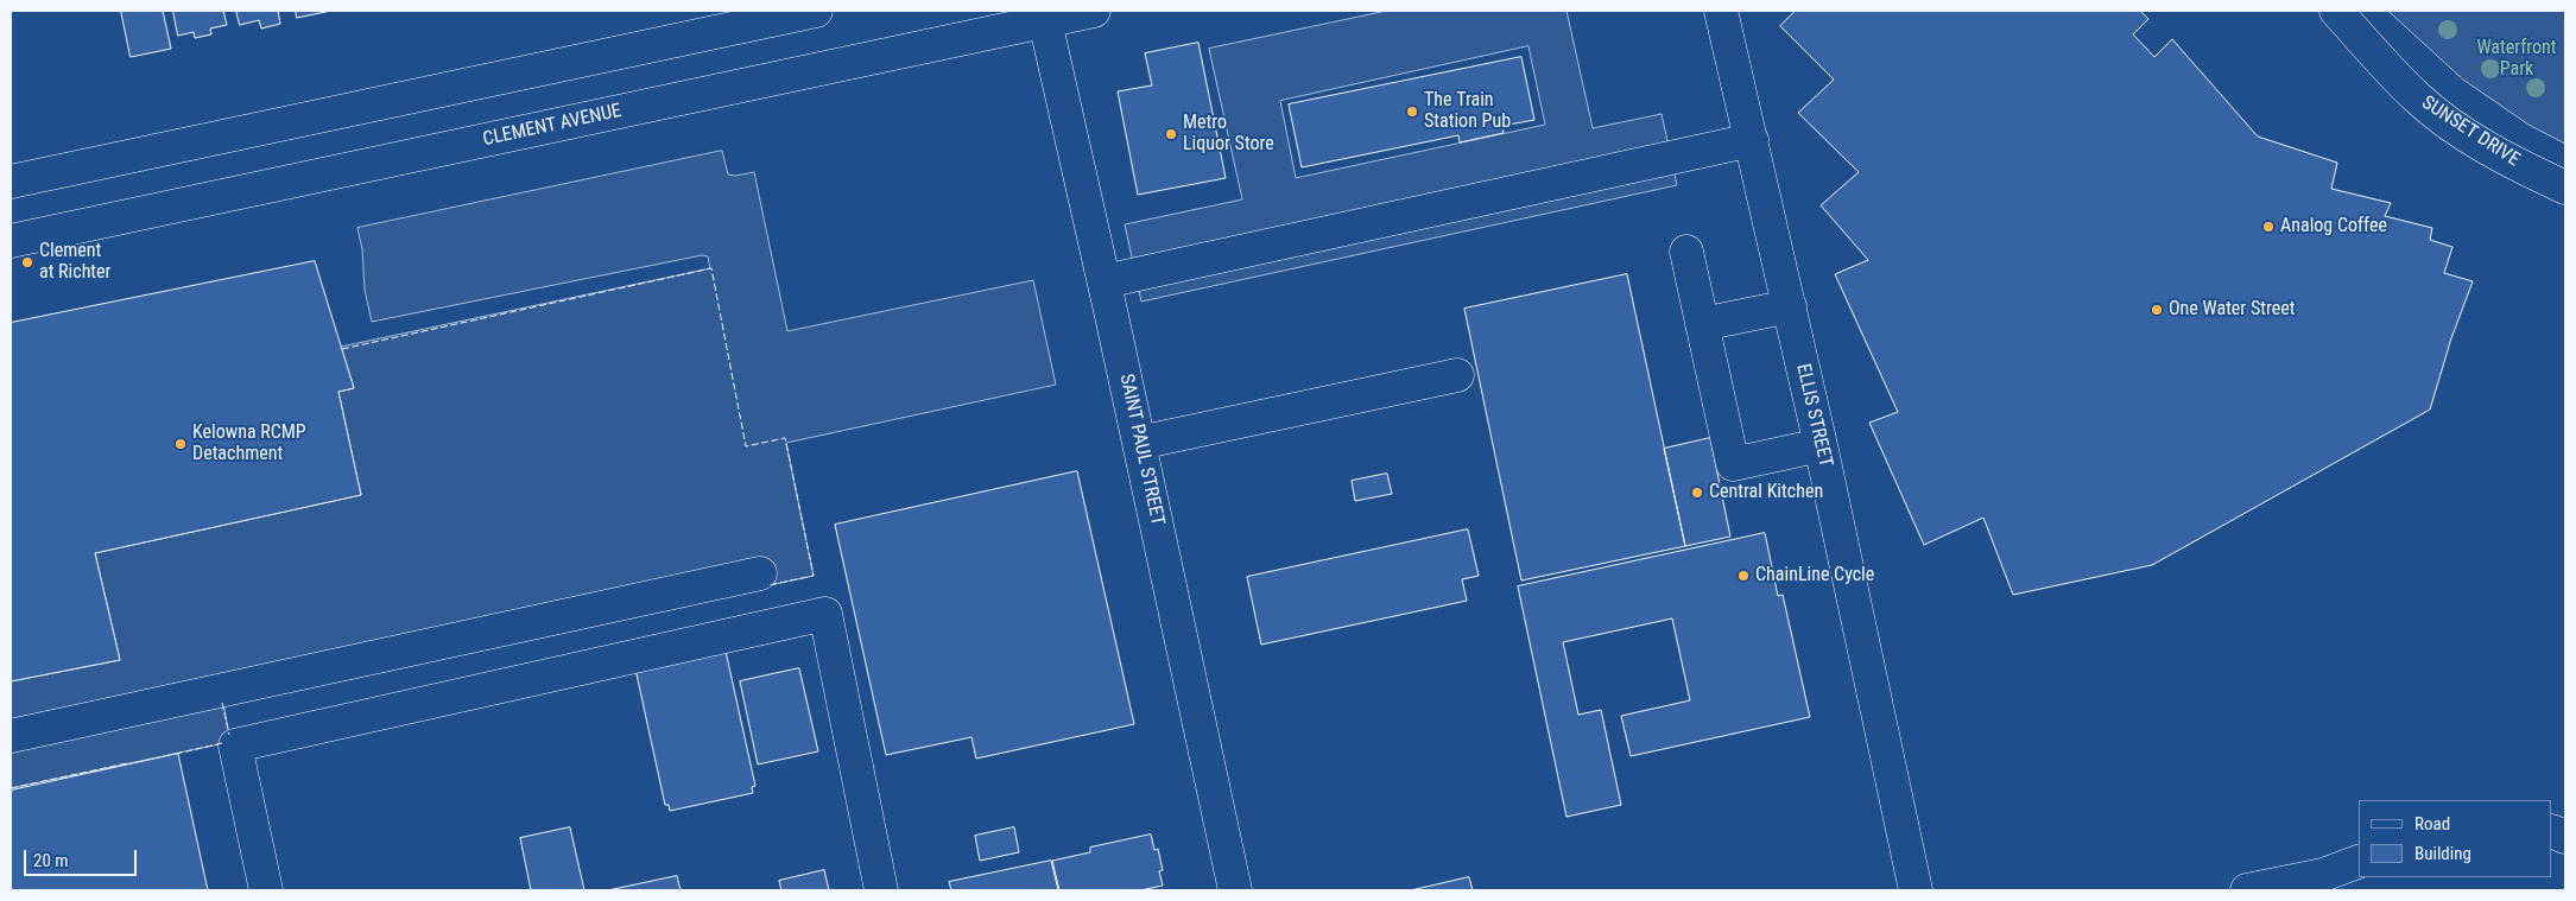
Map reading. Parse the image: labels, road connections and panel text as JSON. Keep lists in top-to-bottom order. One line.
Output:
{"streets":{"street":["CLEMENT AVENUE","SUNSET DRIVE","ELLIS STREET","SAINT PAUL STREET"]},"crossings":[["CLEMENT AVENUE","SAINT PAUL STREET"]],"parks":["Waterfront Park"],"places":["The Train Station Pub","Metro Liquor Store","Analog Coffee","Clement at Richter","One Water Street","Kelowna RCMP Detachment","Central Kitchen","ChainLine Cycle"],"legend":["Road","Building"],"scale_bar":"20 m"}
